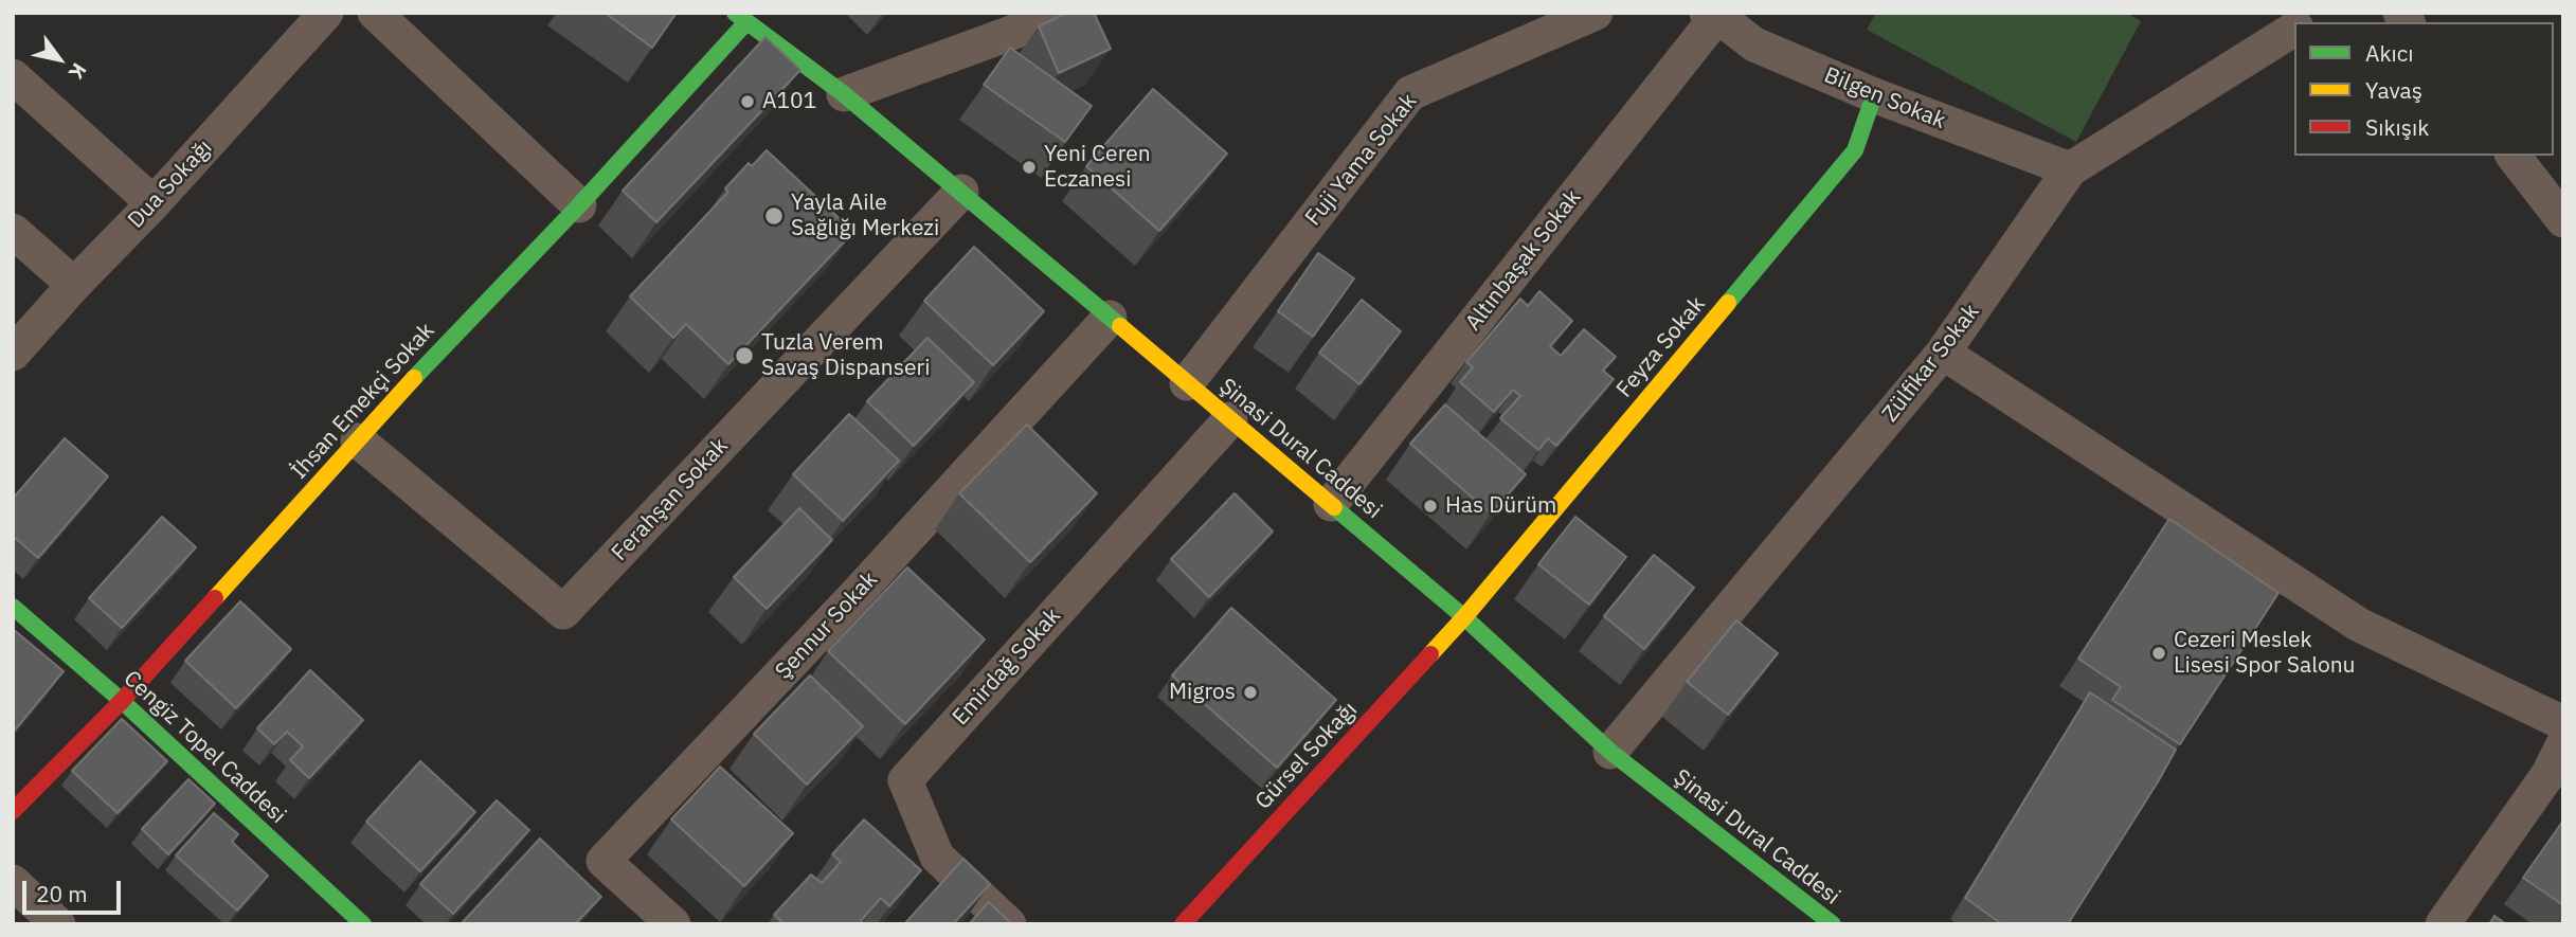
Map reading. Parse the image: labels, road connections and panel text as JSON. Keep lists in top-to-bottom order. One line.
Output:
{"streets":{"street":["Bilgen Sokak","Fuji Yama Sokak","Dua Sokağı","Altınbaşak Sokak","Feyza Sokak","Zülfikar Sokak","İhsan Emekçi Sokak","Şinasi Dural Caddesi","Ferahşan Sokak","Şennur Sokak","Emirdağ Sokak","Cengiz Topel Caddesi","Gürsel Sokağı"]},"crossings":[["Bilgen Sokak","Altınbaşak Sokak"],["Bilgen Sokak","Feyza Sokak"],["Bilgen Sokak","Zülfikar Sokak"],["Fuji Yama Sokak","Şinasi Dural Caddesi"],["Altınbaşak Sokak","Şinasi Dural Caddesi"],["Feyza Sokak","Şinasi Dural Caddesi"],["Feyza Sokak","Gürsel Sokağı"],["Zülfikar Sokak","Şinasi Dural Caddesi"],["İhsan Emekçi Sokak","Şinasi Dural Caddesi"],["İhsan Emekçi Sokak","Ferahşan Sokak"],["İhsan Emekçi Sokak","Cengiz Topel Caddesi"],["Şinasi Dural Caddesi","Ferahşan Sokak"],["Şinasi Dural Caddesi","Şennur Sokak"],["Şinasi Dural Caddesi","Emirdağ Sokak"],["Şinasi Dural Caddesi","Gürsel Sokağı"]],"places":["A101","Yeni Ceren Eczanesi","Yayla Aile Sağlığı Merkezi","Tuzla Verem Savaş Dispanseri","Has Dürüm","Cezeri Meslek Lisesi Spor Salonu","Migros"],"legend":["Akıcı","Yavaş","Sıkışık"],"scale_bar":"20 m","north":"bottom right"}
